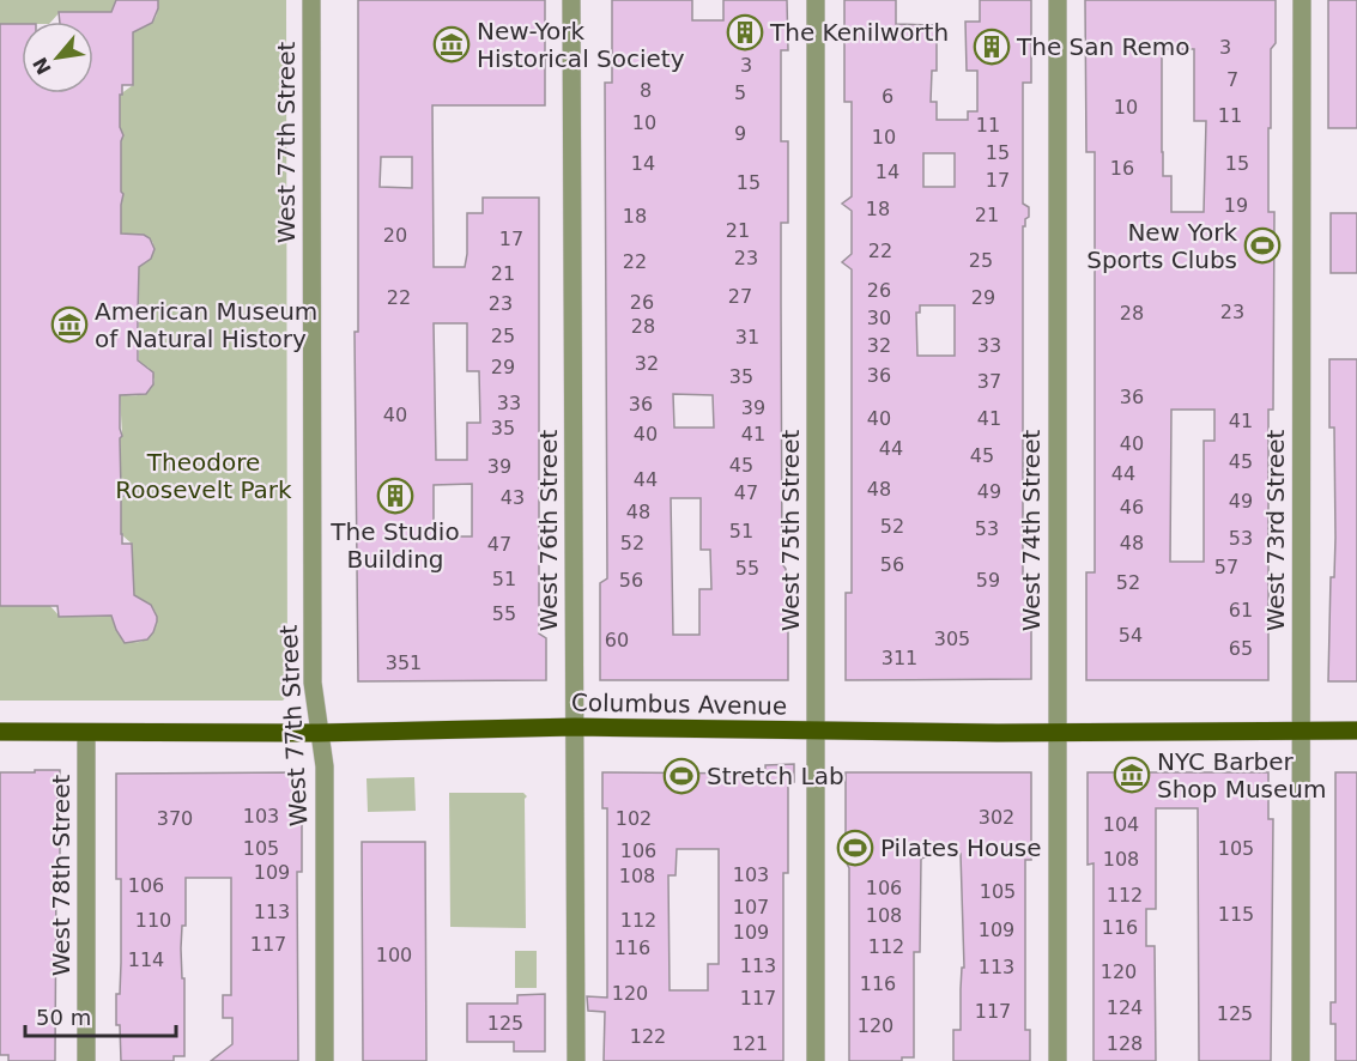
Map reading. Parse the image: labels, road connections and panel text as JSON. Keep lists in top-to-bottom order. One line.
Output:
{"streets":{"main road":["Columbus Avenue"],"street":["West 77th Street","West 76th Street","West 75th Street","West 74th Street","West 73rd Street","West 78th Street"]},"crossings":[["West 77th Street","Columbus Avenue"],["West 76th Street","Columbus Avenue"],["West 75th Street","Columbus Avenue"],["West 74th Street","Columbus Avenue"],["West 73rd Street","Columbus Avenue"],["Columbus Avenue","West 78th Street"]],"parks":["Theodore Roosevelt Park"],"places":{"building":["The Kenilworth","The San Remo","The Studio Building"],"museum":["New-York Historical Society","American Museum of Natural History","NYC Barber Shop Museum"],"sports":["New York Sports Clubs","Stretch Lab","Pilates House"]},"house_numbers":["3","3","7","8","5","6","10","11","10","11","9","10","15","14","15","16","14","17","15","19","18","21","18","21","20","17","22","23","25","22","21","26","27","22","29","26","23","23","28","30","28","25","31","32","33","32","29","36","35","37","36","33","36","39","40","40","41","41","35","40","41","40","44","45","45","45","39","44","44","48","49","47","43","49","46","48","52","53","51","53","52","48","47","56","57","55","51","56","59","52","61","55","54","305","60","65","311","351","103","302","370","102","104","105","105","106","108","109","103","108","106","106","105","112","107","113","115","108","110","112","116","109","109","117","112","116","100","114","113","113","120","116","120","117","124","117","125","125","120","122","121","128"],"scale_bar":"50 m","north":"bottom left"}
